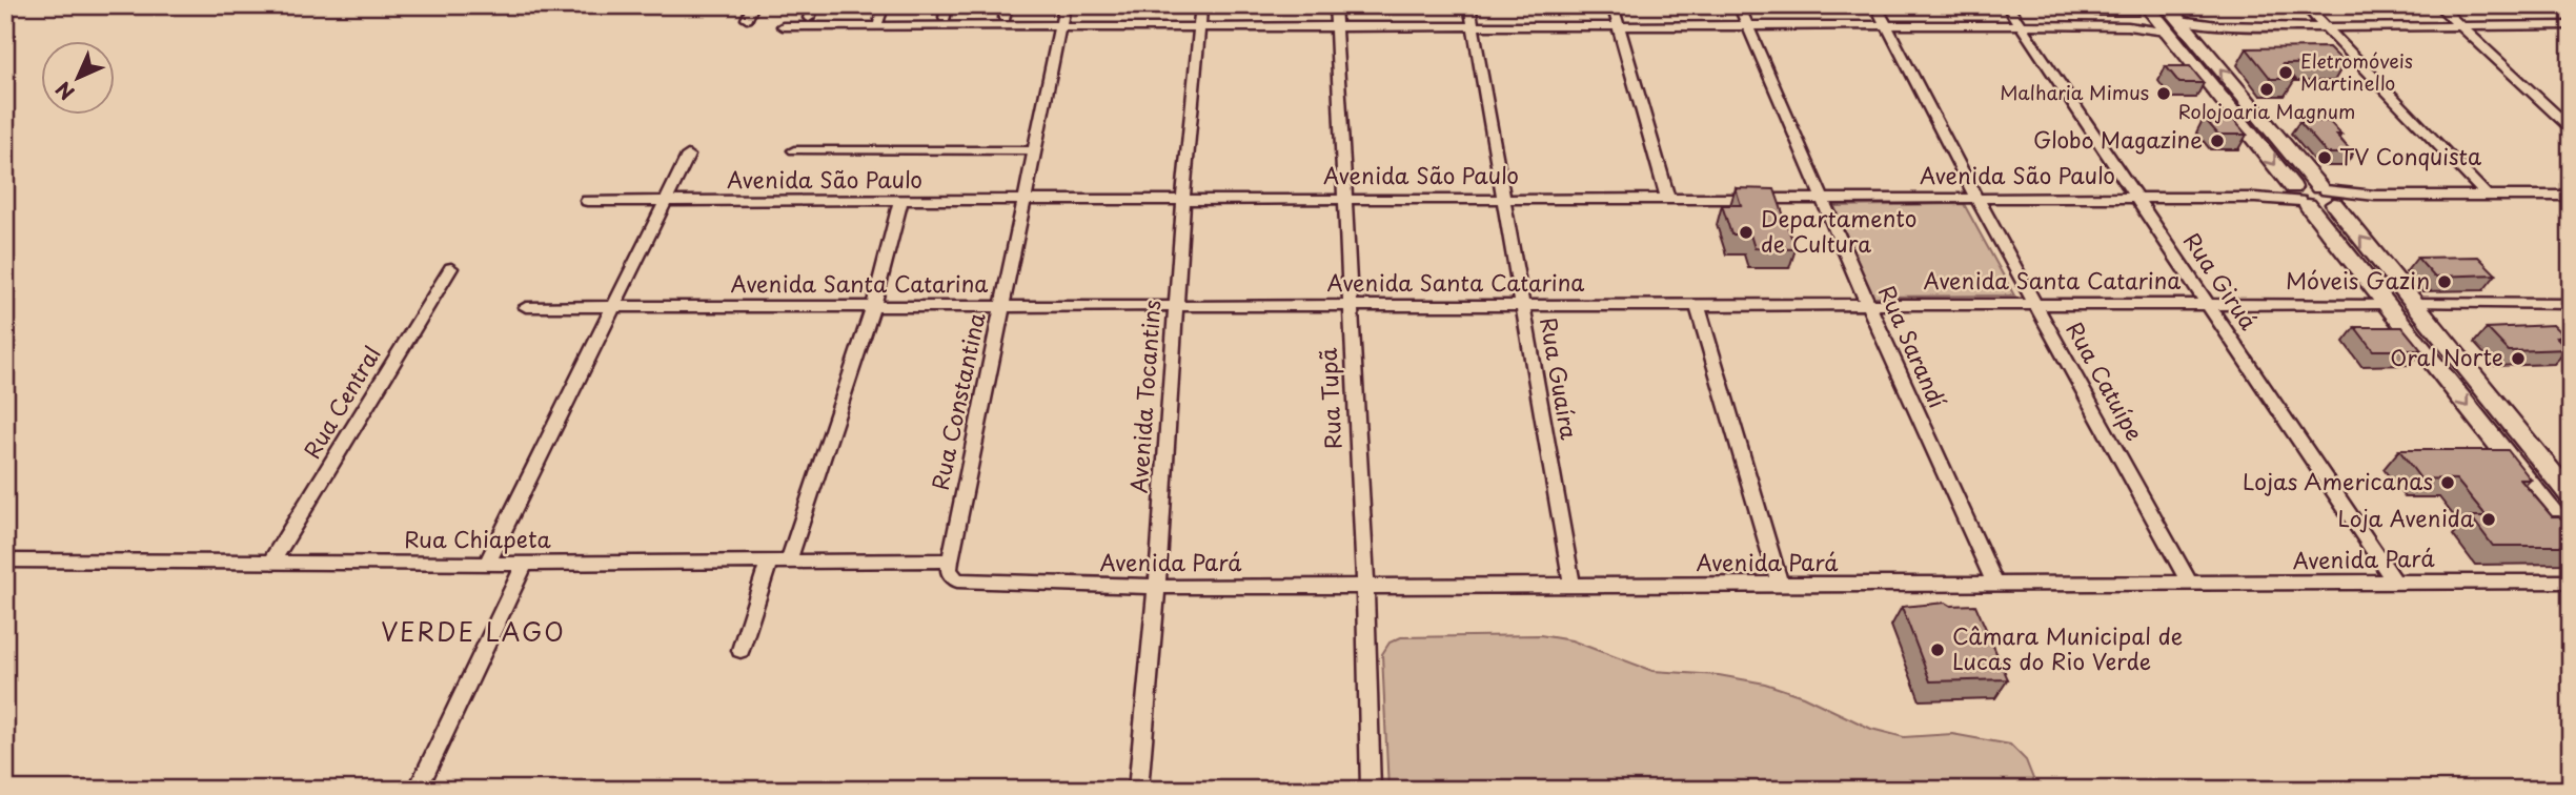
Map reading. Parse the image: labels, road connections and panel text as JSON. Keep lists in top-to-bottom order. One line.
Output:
{"streets":{"street":["Avenida São Paulo","Avenida Santa Catarina","Rua Giruá","Rua Sarandí","Rua Guaíra","Rua Catuípe","Avenida Tocantins","Rua Tupã","Rua Constantina","Rua Central","Rua Chiapeta","Avenida Pará"]},"crossings":[["Avenida São Paulo","Rua Giruá"],["Avenida São Paulo","Rua Sarandí"],["Avenida São Paulo","Rua Guaíra"],["Avenida São Paulo","Rua Catuípe"],["Avenida São Paulo","Avenida Tocantins"],["Avenida São Paulo","Rua Tupã"],["Avenida São Paulo","Rua Constantina"],["Avenida Santa Catarina","Rua Giruá"],["Avenida Santa Catarina","Rua Sarandí"],["Avenida Santa Catarina","Rua Guaíra"],["Avenida Santa Catarina","Rua Catuípe"],["Avenida Santa Catarina","Avenida Tocantins"],["Avenida Santa Catarina","Rua Tupã"],["Avenida Santa Catarina","Rua Constantina"],["Rua Giruá","Avenida Pará"],["Rua Sarandí","Avenida Pará"],["Rua Guaíra","Avenida Pará"],["Rua Catuípe","Avenida Pará"],["Avenida Tocantins","Avenida Pará"],["Rua Tupã","Avenida Pará"],["Rua Constantina","Rua Chiapeta"],["Rua Constantina","Avenida Pará"],["Rua Central","Rua Chiapeta"],["Rua Chiapeta","Avenida Pará"]],"districts":["VERDE LAGO"],"places":["Eletromóveis Martinello","Rolojoaria Magnum","Malharia Mimus","Globo Magazine","TV Conquista","Departamento de Cultura","Móveis Gazin","Oral Norte","Lojas Americanas","Loja Avenida","Câmara Municipal de Lucas do Rio Verde"],"north":"bottom left"}
